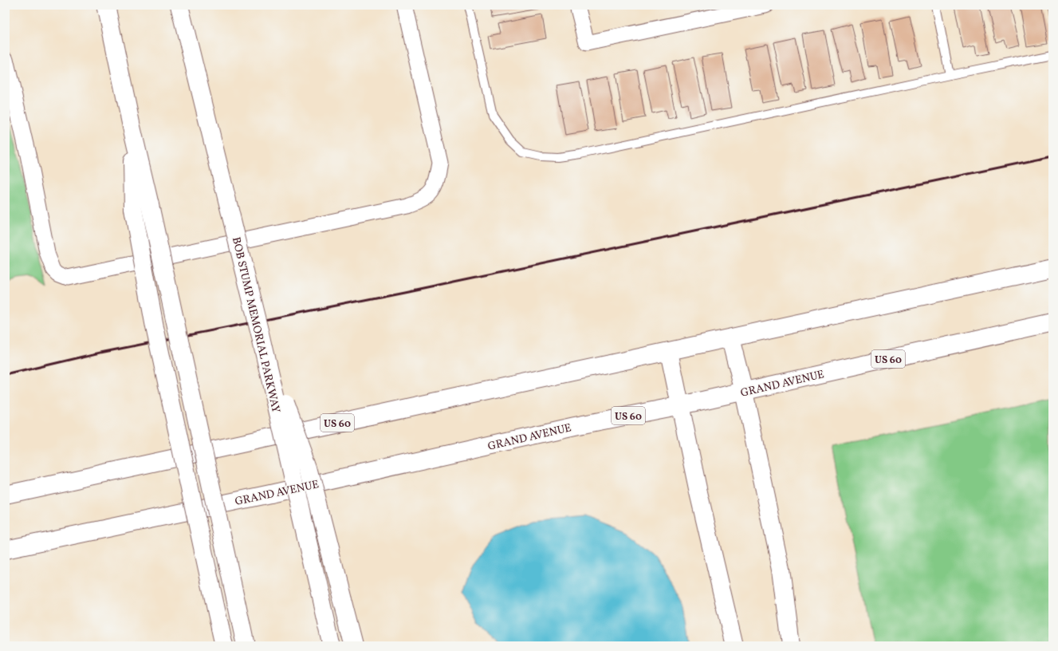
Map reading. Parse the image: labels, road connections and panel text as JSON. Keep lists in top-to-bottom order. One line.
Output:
{"streets":{"highway":["BOB STUMP MEMORIAL PARKWAY","US 60","GRAND AVENUE"]}}
